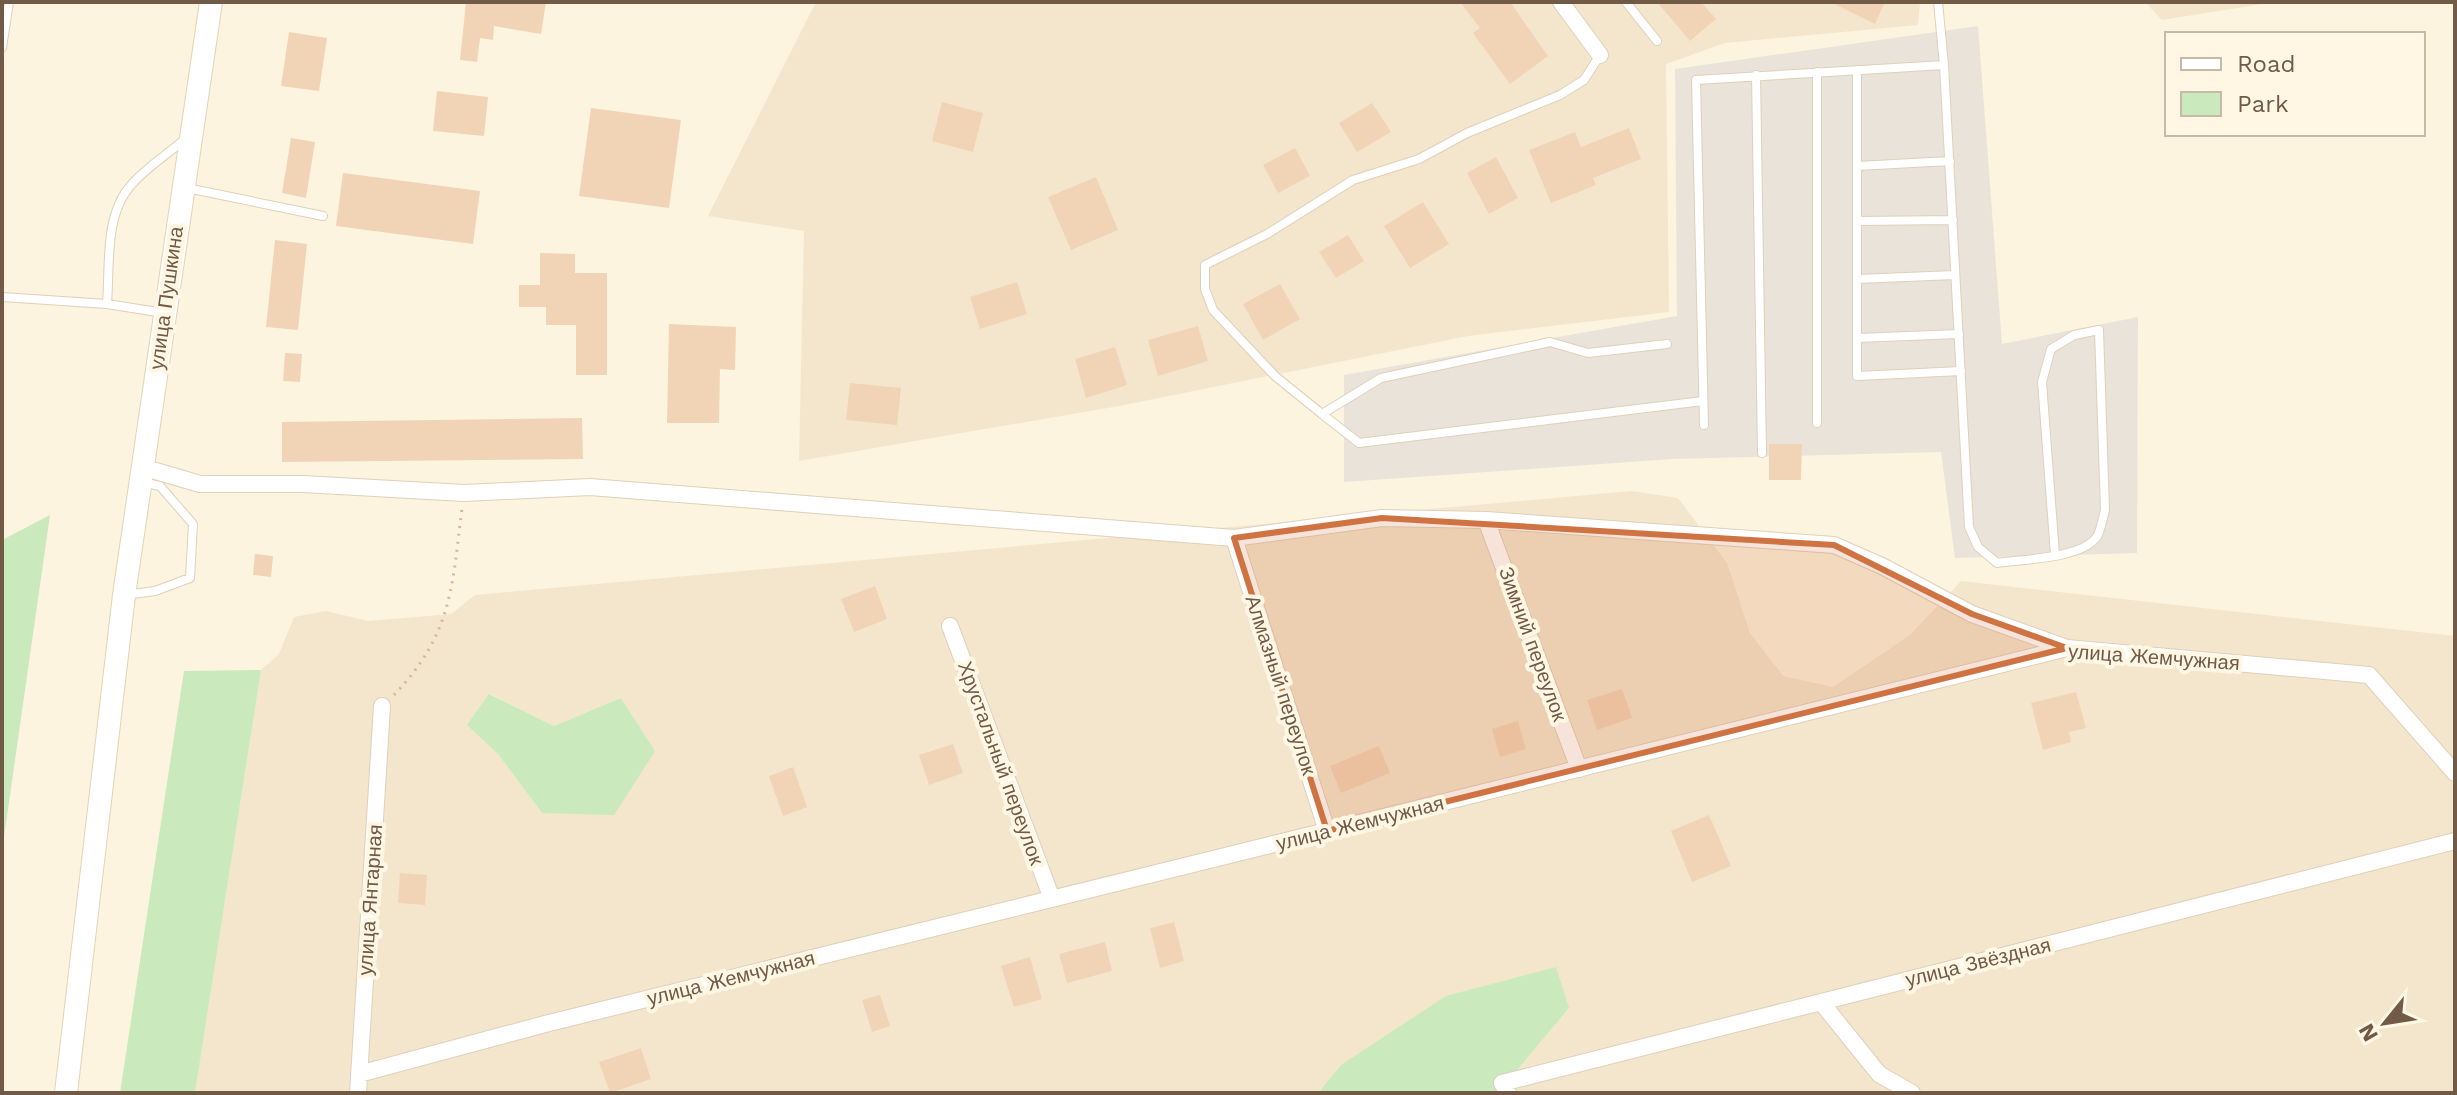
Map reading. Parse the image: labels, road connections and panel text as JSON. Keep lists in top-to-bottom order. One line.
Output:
{"streets":{"street":["улица Пушкина","Зимний переулок","улица Жемчужная","Алмазный переулок","Хрустальный переулок","улица Янтарная","улица Звёздная"]},"crossings":[["Зимний переулок","улица Жемчужная"],["улица Жемчужная","Алмазный переулок"],["улица Жемчужная","Хрустальный переулок"],["улица Жемчужная","улица Янтарная"]],"legend":["Road","Park"],"north":"bottom left"}
